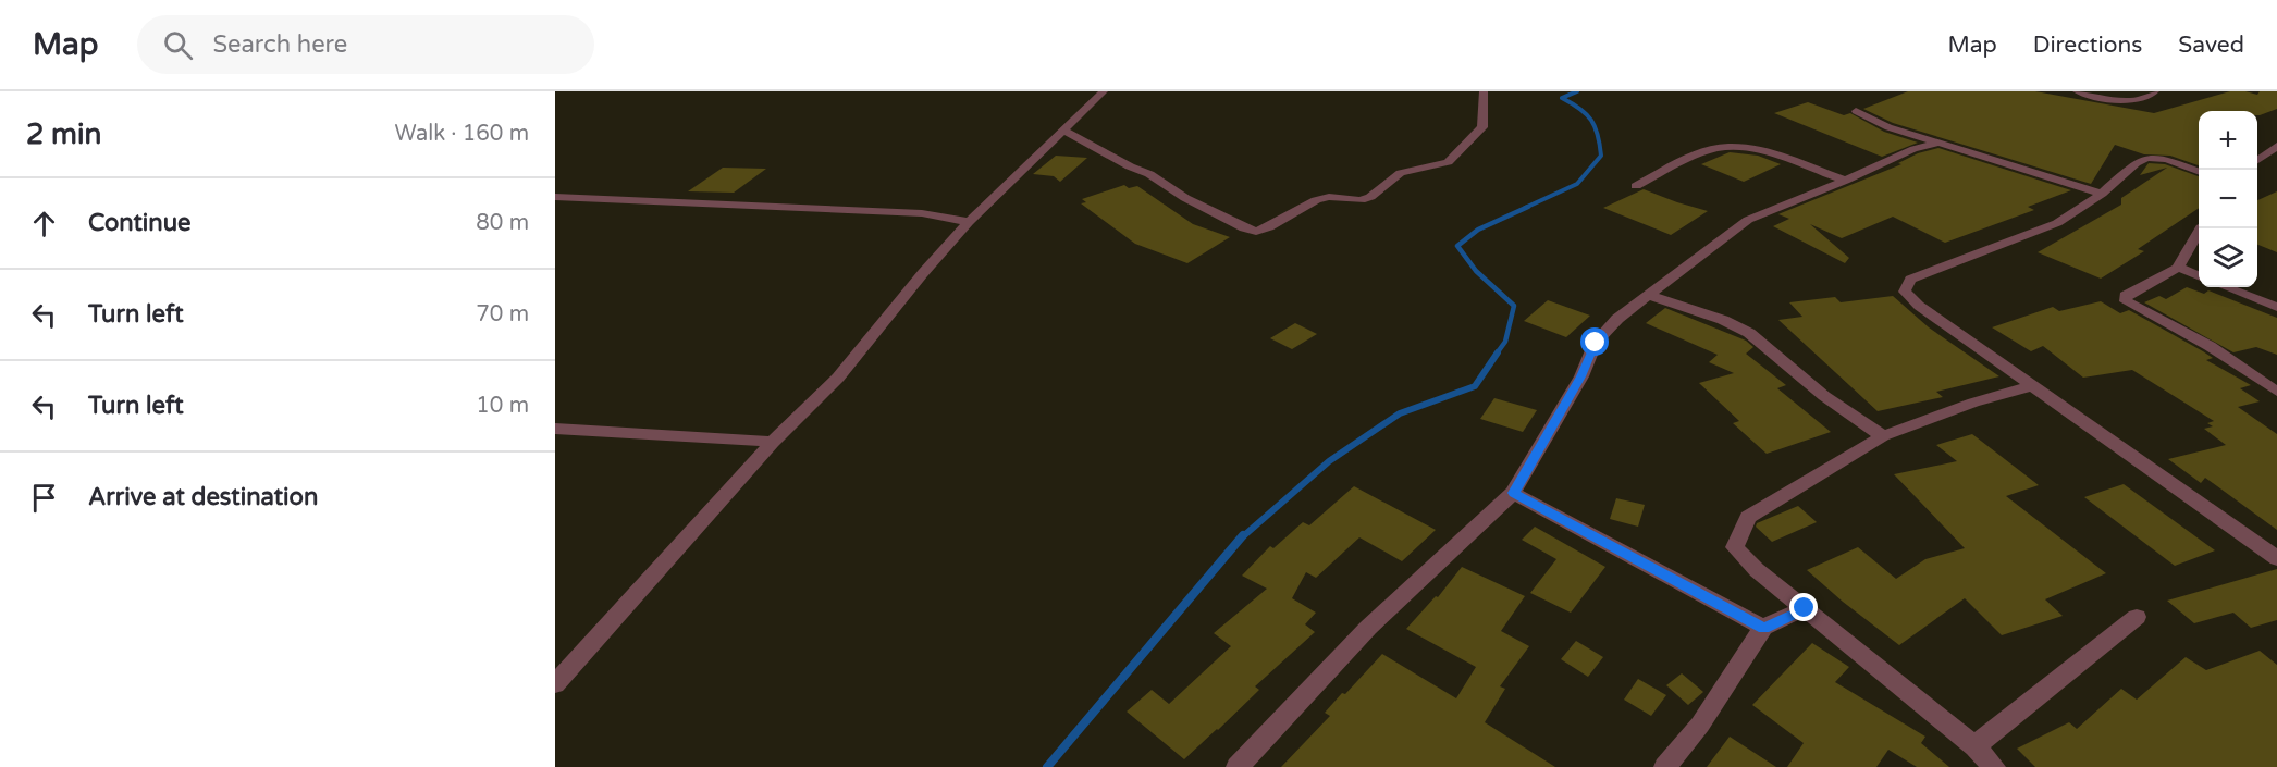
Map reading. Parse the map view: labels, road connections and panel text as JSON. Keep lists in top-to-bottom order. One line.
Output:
{"page":{"header":"Map","search":"Search here","nav":["Map","Directions","Saved"],"heading":["2 min","Walk · 160 m"],"map_buttons":["+","−"],"list":[["Continue","80 m"],["Turn left","70 m"],["Turn left","10 m"],"Arrive at destination"]}}
